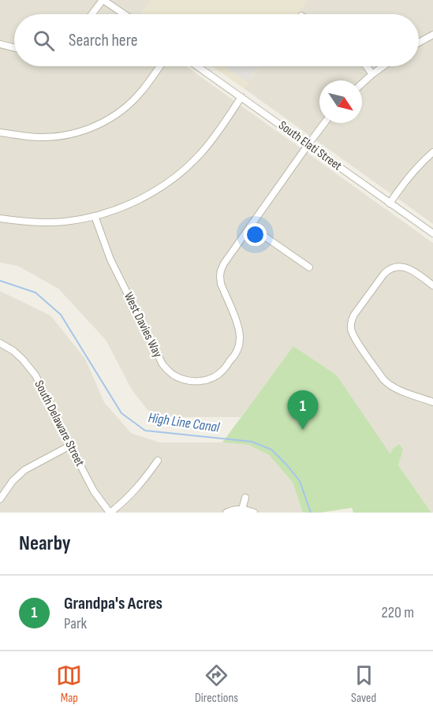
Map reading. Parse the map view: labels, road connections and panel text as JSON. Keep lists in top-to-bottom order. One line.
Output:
{"streets":{"street":["South Elati Street","West Davies Way","South Delaware Street"]},"crossings":[["South Elati Street","West Davies Way"]],"water":["High Line Canal"],"north":"bottom right","page":{"search":"Search here","pins":"1","heading":"Nearby","list":[{"mark":"1","name":"Grandpa's Acres","note":"Park","value":"220 m"}],"nav":["Map","Directions","Saved"]}}
